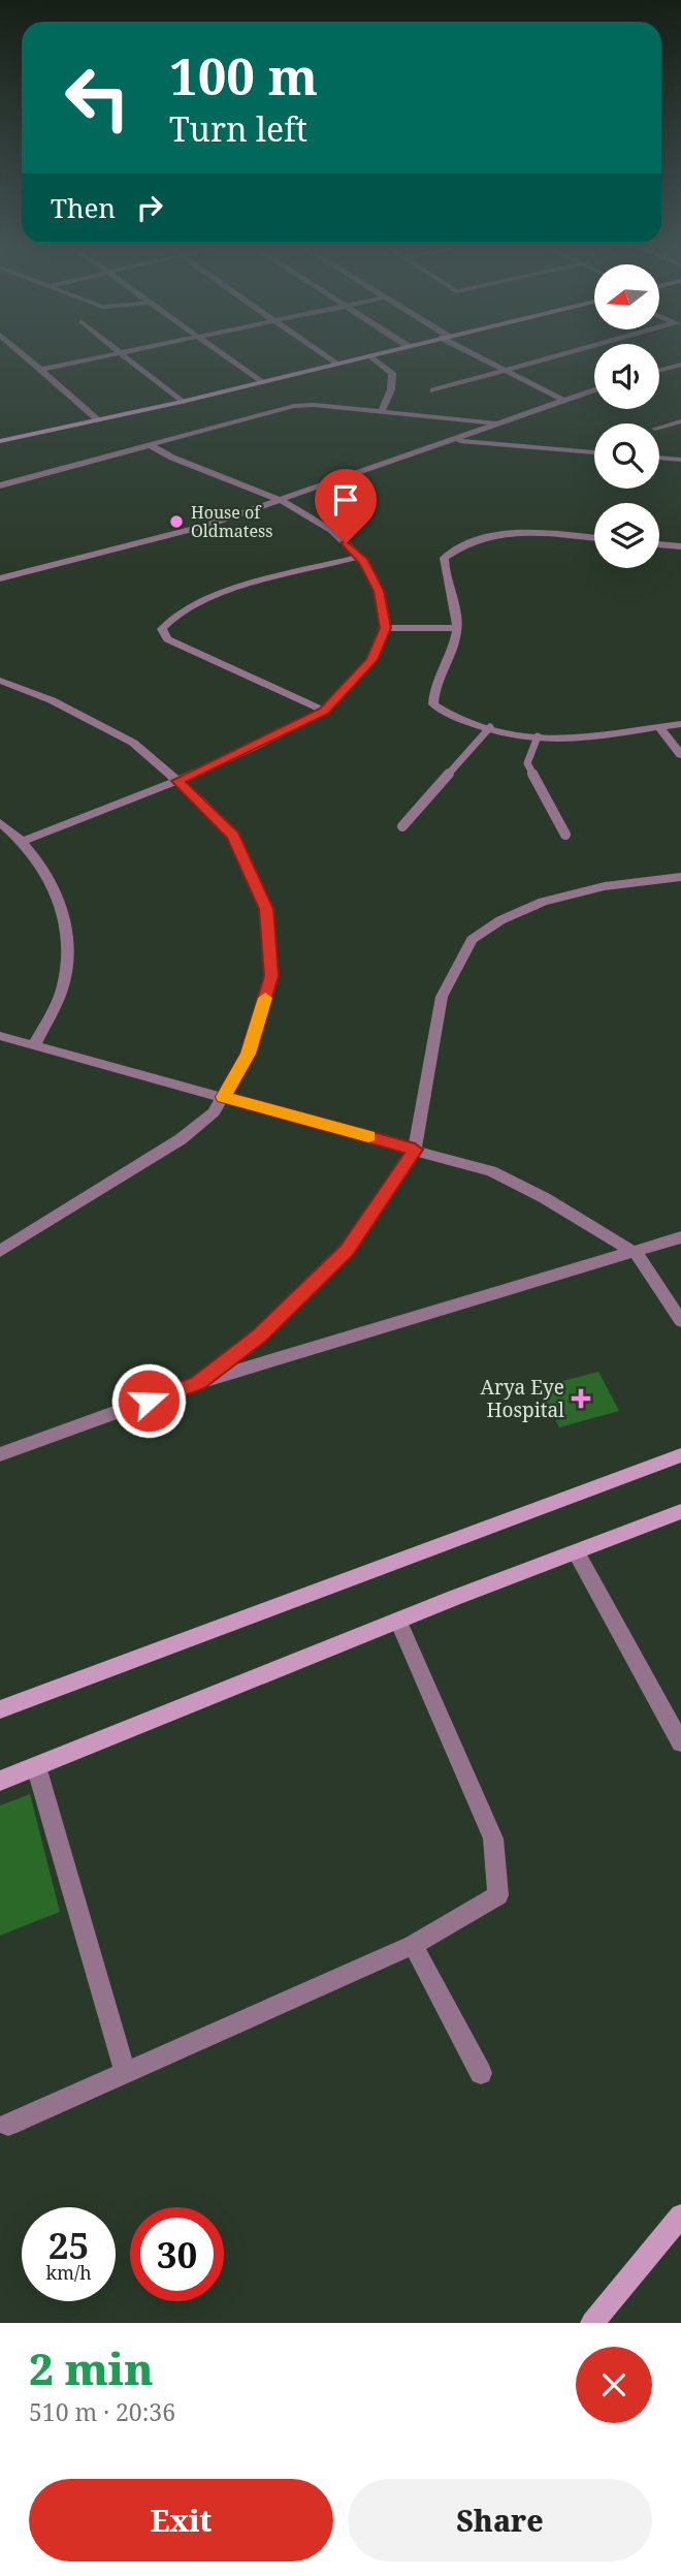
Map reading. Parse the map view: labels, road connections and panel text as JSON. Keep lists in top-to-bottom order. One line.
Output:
{"places":{"other":["House of Oldmatess"],"health":["Arya Eye Hospital"]},"north":"left","page":{"turn":["100 m","Turn left"],"then":"Then","speed":"25 km/h","limit":"30","heading":["2 min","510 m · 20:36"],"buttons":["Exit","Share"]}}
